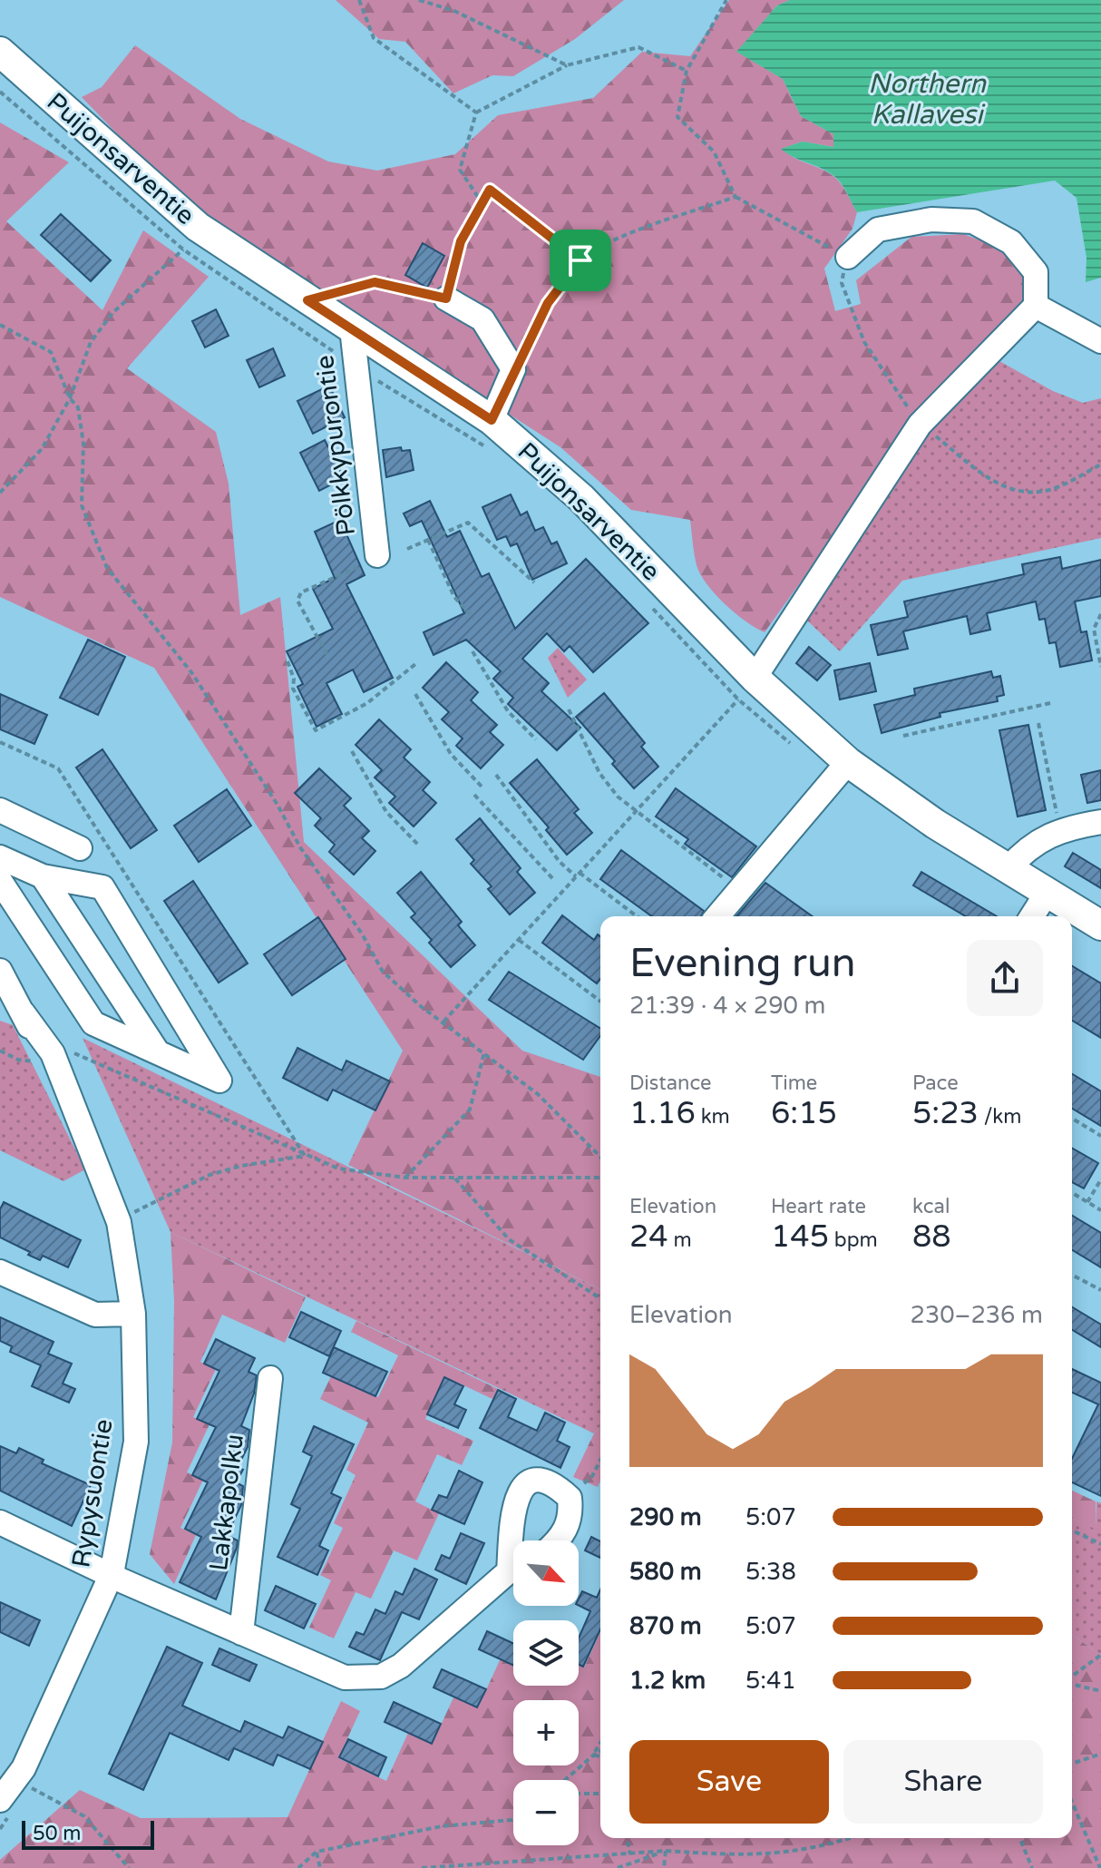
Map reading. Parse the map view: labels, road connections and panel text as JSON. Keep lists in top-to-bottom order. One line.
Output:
{"streets":{"main road":["Puijonsarventie"],"street":["Pölkkypurontie","Rypysuontie","Lakkapolku"]},"crossings":[["Puijonsarventie","Pölkkypurontie"]],"water":["Northern Kallavesi"],"scale_bar":"50 m","north":"bottom right","page":{"heading":["Evening run","21:39 · 4 × 290 m"],"stats":[["Distance","1.16 km"],["Time","6:15"],["Pace","5:23 /km"],["Elevation","24 m"],["Heart rate","145 bpm"],["kcal","88"]],"chart":["Elevation","230–236 m"],"list":[{"name":"290 m","note":"5:07"},{"name":"580 m","note":"5:38"},{"name":"870 m","note":"5:07"},{"name":"1.2 km","note":"5:41"}],"map_buttons":["+","−"],"buttons":["Save","Share"],"scale":"50 m"}}
